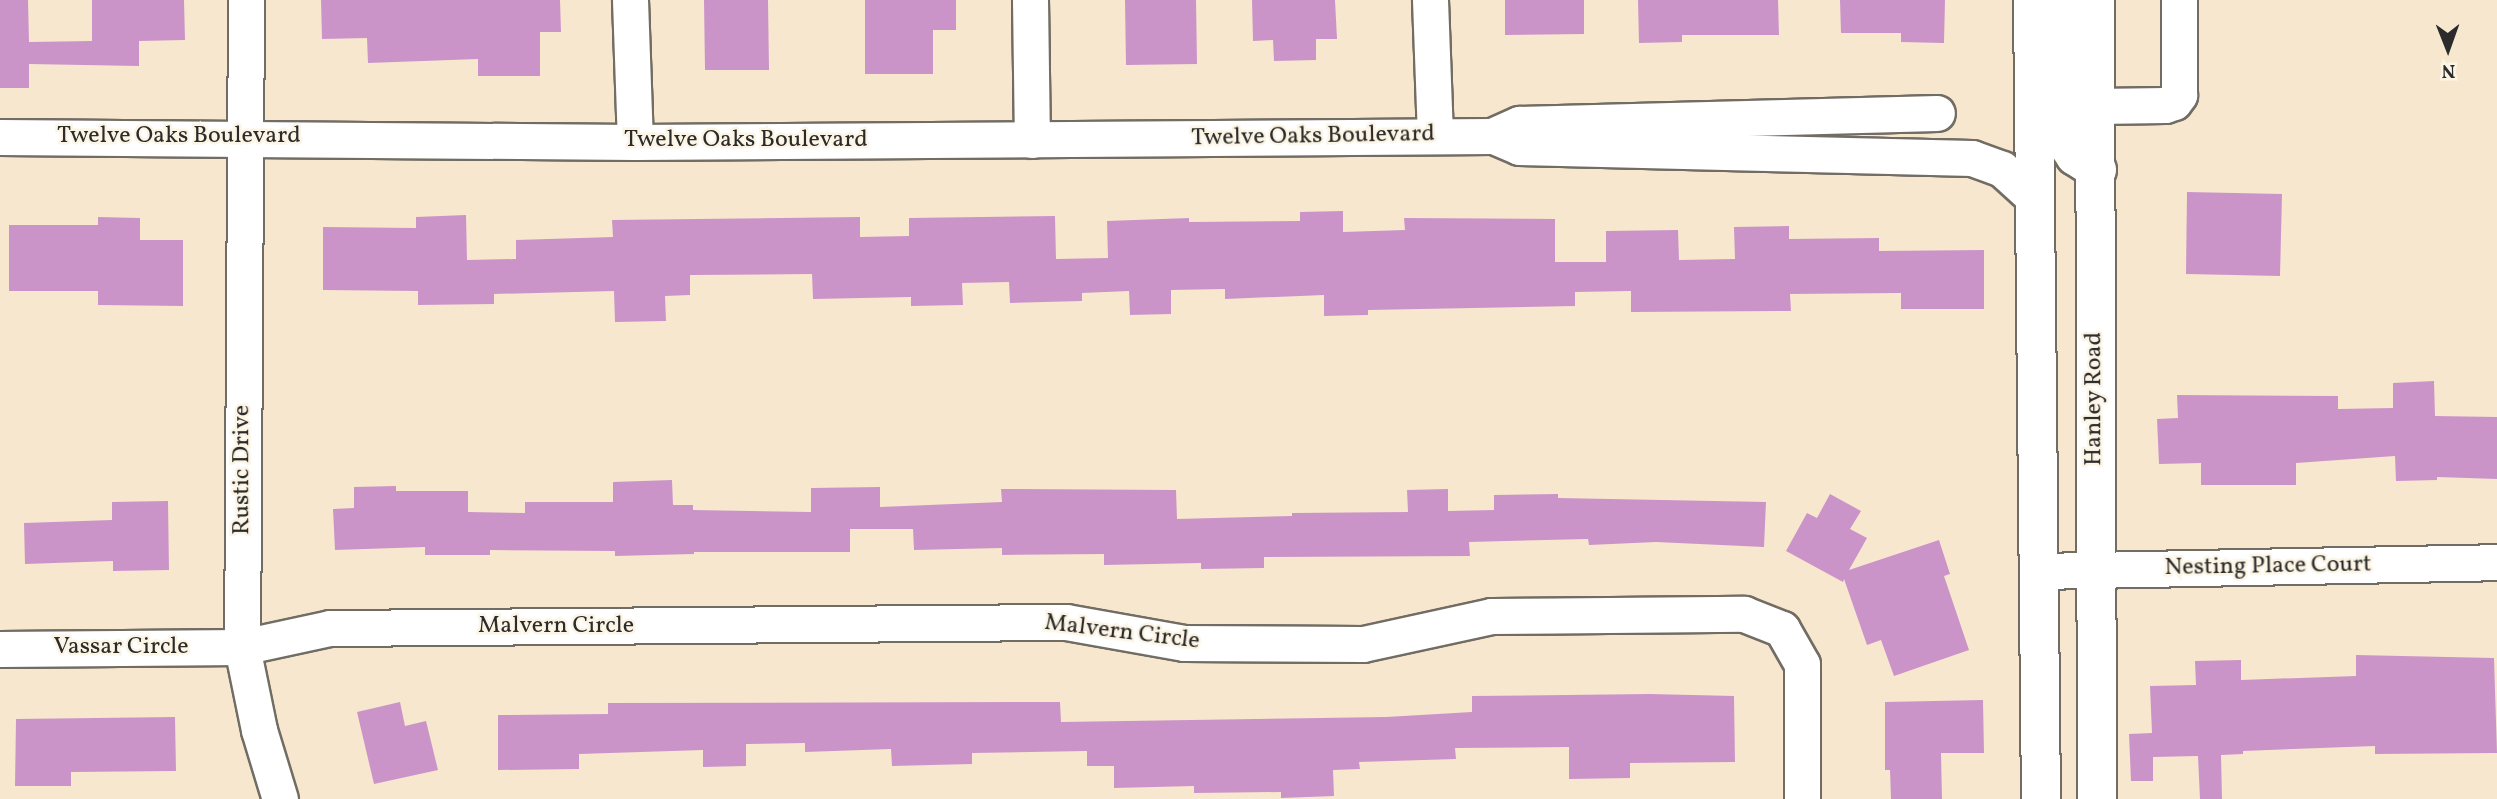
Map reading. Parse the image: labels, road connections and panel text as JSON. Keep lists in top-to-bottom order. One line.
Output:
{"streets":{"main road":["Hanley Road"],"street":["Twelve Oaks Boulevard","Rustic Drive","Nesting Place Court","Malvern Circle","Vassar Circle"]},"crossings":[["Twelve Oaks Boulevard","Rustic Drive"],["Hanley Road","Nesting Place Court"],["Rustic Drive","Malvern Circle"],["Rustic Drive","Vassar Circle"],["Malvern Circle","Vassar Circle"]],"north":"bottom"}
